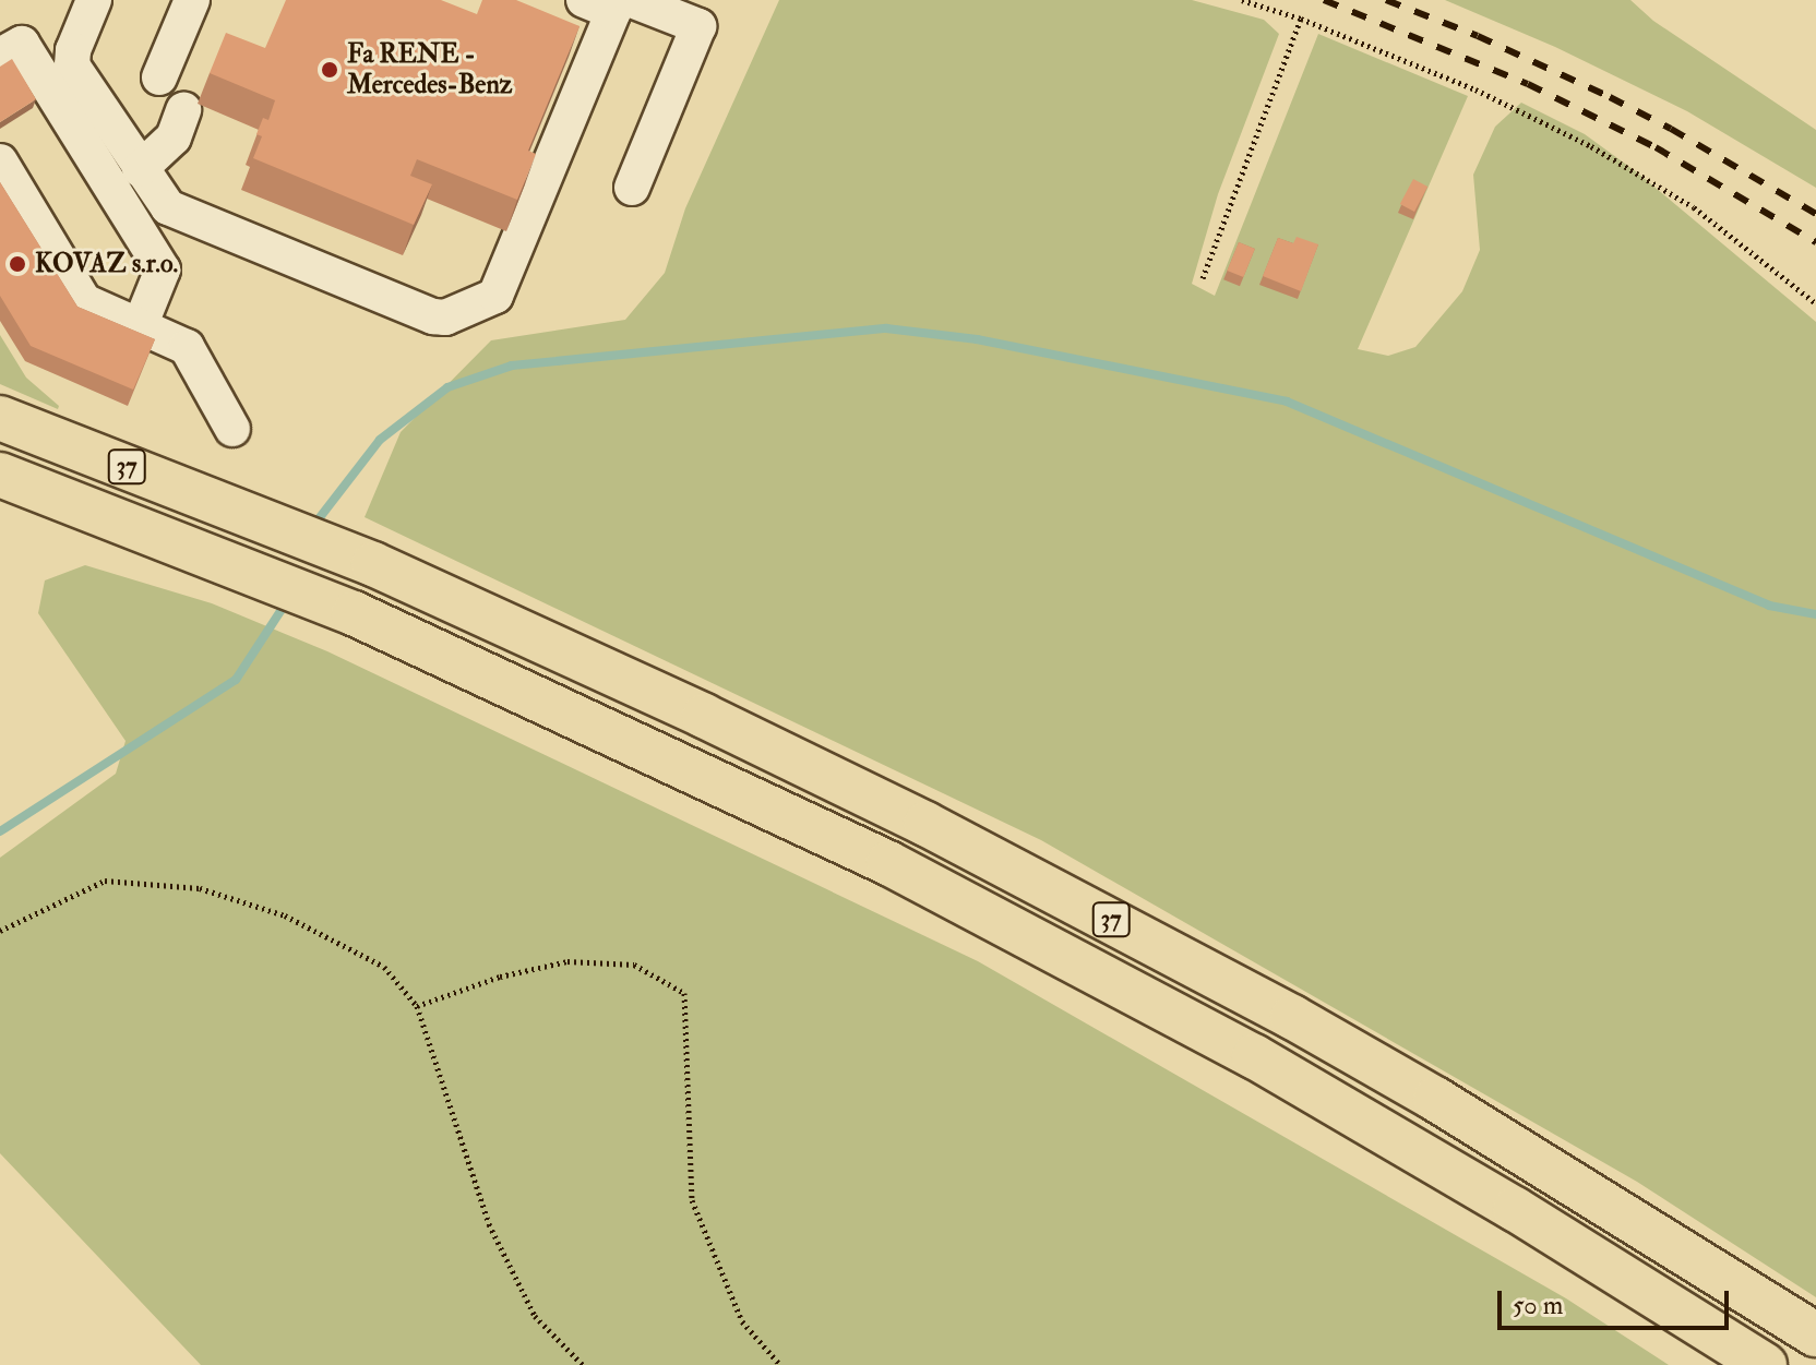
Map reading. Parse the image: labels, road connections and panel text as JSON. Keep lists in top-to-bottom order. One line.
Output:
{"streets":{"main road":["37"]},"places":["Fa RENE - Mercedes-Benz","KOVAZ s.r.o."],"scale_bar":"50 m"}
